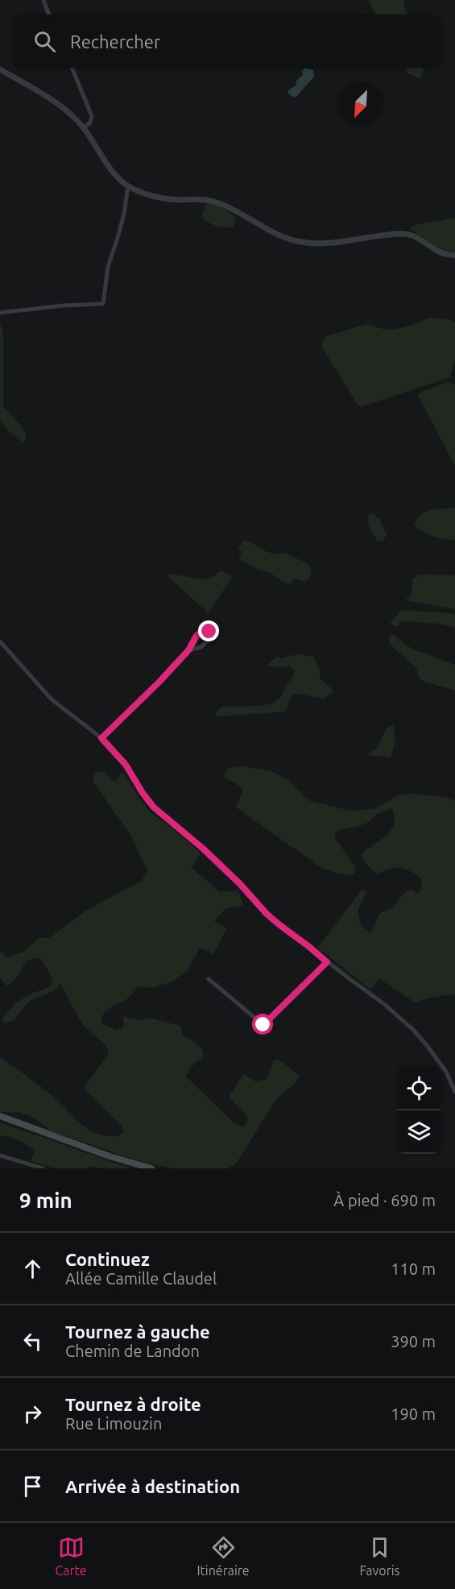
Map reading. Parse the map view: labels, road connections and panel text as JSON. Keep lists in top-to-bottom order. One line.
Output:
{"north":"bottom left","page":{"search":"Rechercher","heading":["9 min","À pied · 690 m"],"list":[["Continuez","Allée Camille Claudel","110 m"],["Tournez à gauche","Chemin de Landon","390 m"],["Tournez à droite","Rue Limouzin","190 m"],"Arrivée à destination"],"nav":["Carte","Itinéraire","Favoris"]}}
